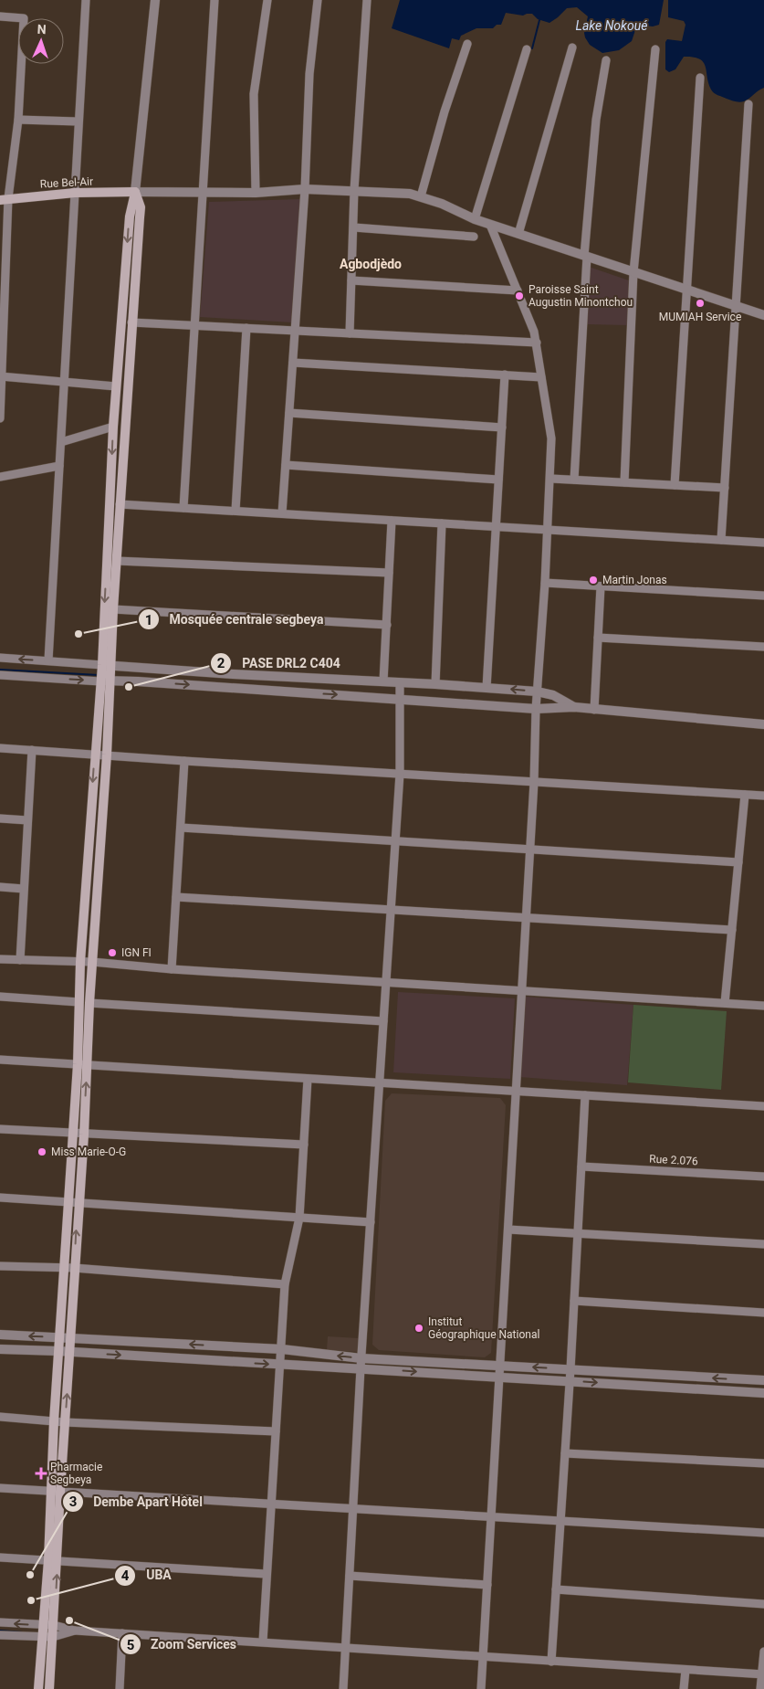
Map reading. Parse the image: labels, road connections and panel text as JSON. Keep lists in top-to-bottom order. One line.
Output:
{"streets":{"main road":["Rue Bel-Air"],"street":["Rue 2.076"]},"districts":["Agbodjèdo"],"water":["Lake Nokoué"],"places":{"other":["Paroisse Saint Augustin Minontchou","MUMIAH Service","Martin Jonas","Mosquée centrale segbeya","PASE DRL2 C404","IGN FI","Miss Marie-O-G","Institut Géographique National","Dembe Apart Hôtel","UBA","Zoom Services"],"health":["Pharmacie Segbeya"]},"north":"top"}
